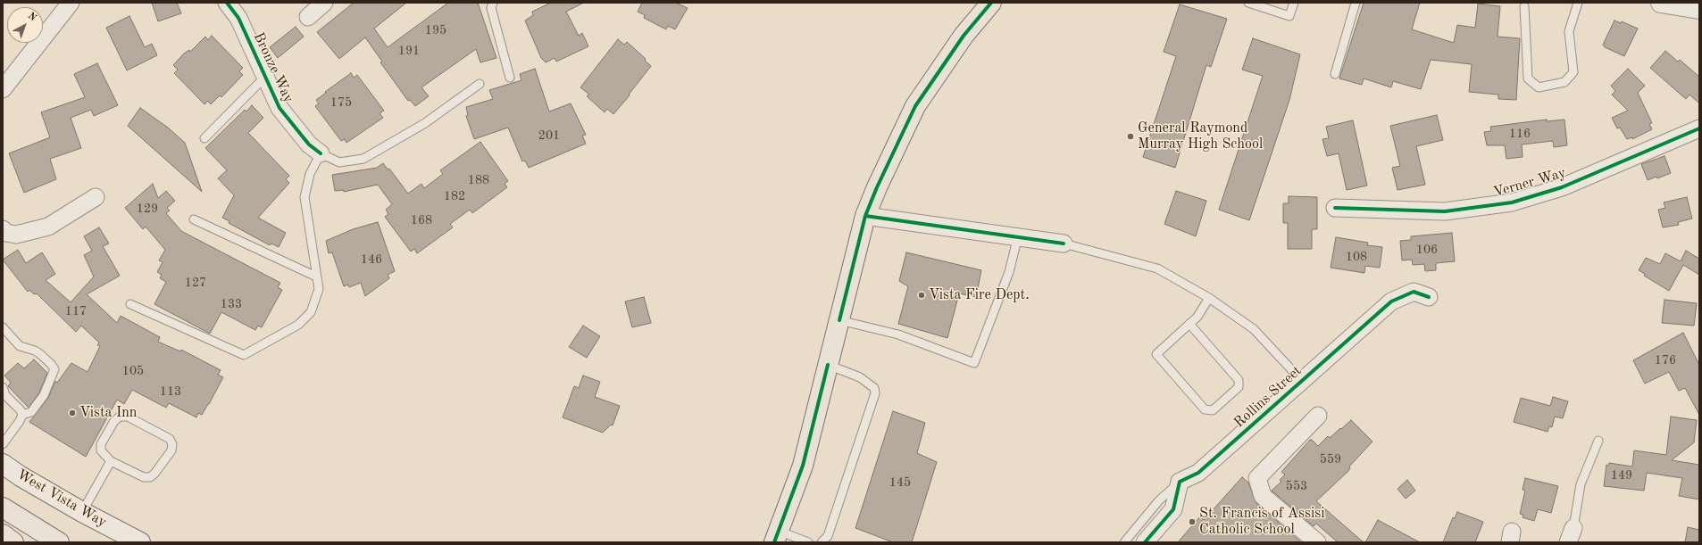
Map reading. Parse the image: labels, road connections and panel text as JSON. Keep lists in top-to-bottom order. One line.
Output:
{"streets":{"main road":["West Vista Way"],"street":["Bronze Way","Verner Way","Rollins Street"]},"places":["General Raymond Murray High School","Vista Fire Dept.","Vista Inn","St. Francis of Assisi Catholic School"],"house_numbers":["195","191","175","116","201","188","182","129","168","106","108","146","127","133","117","176","105","113","559","149","145","553"],"north":"top right"}
